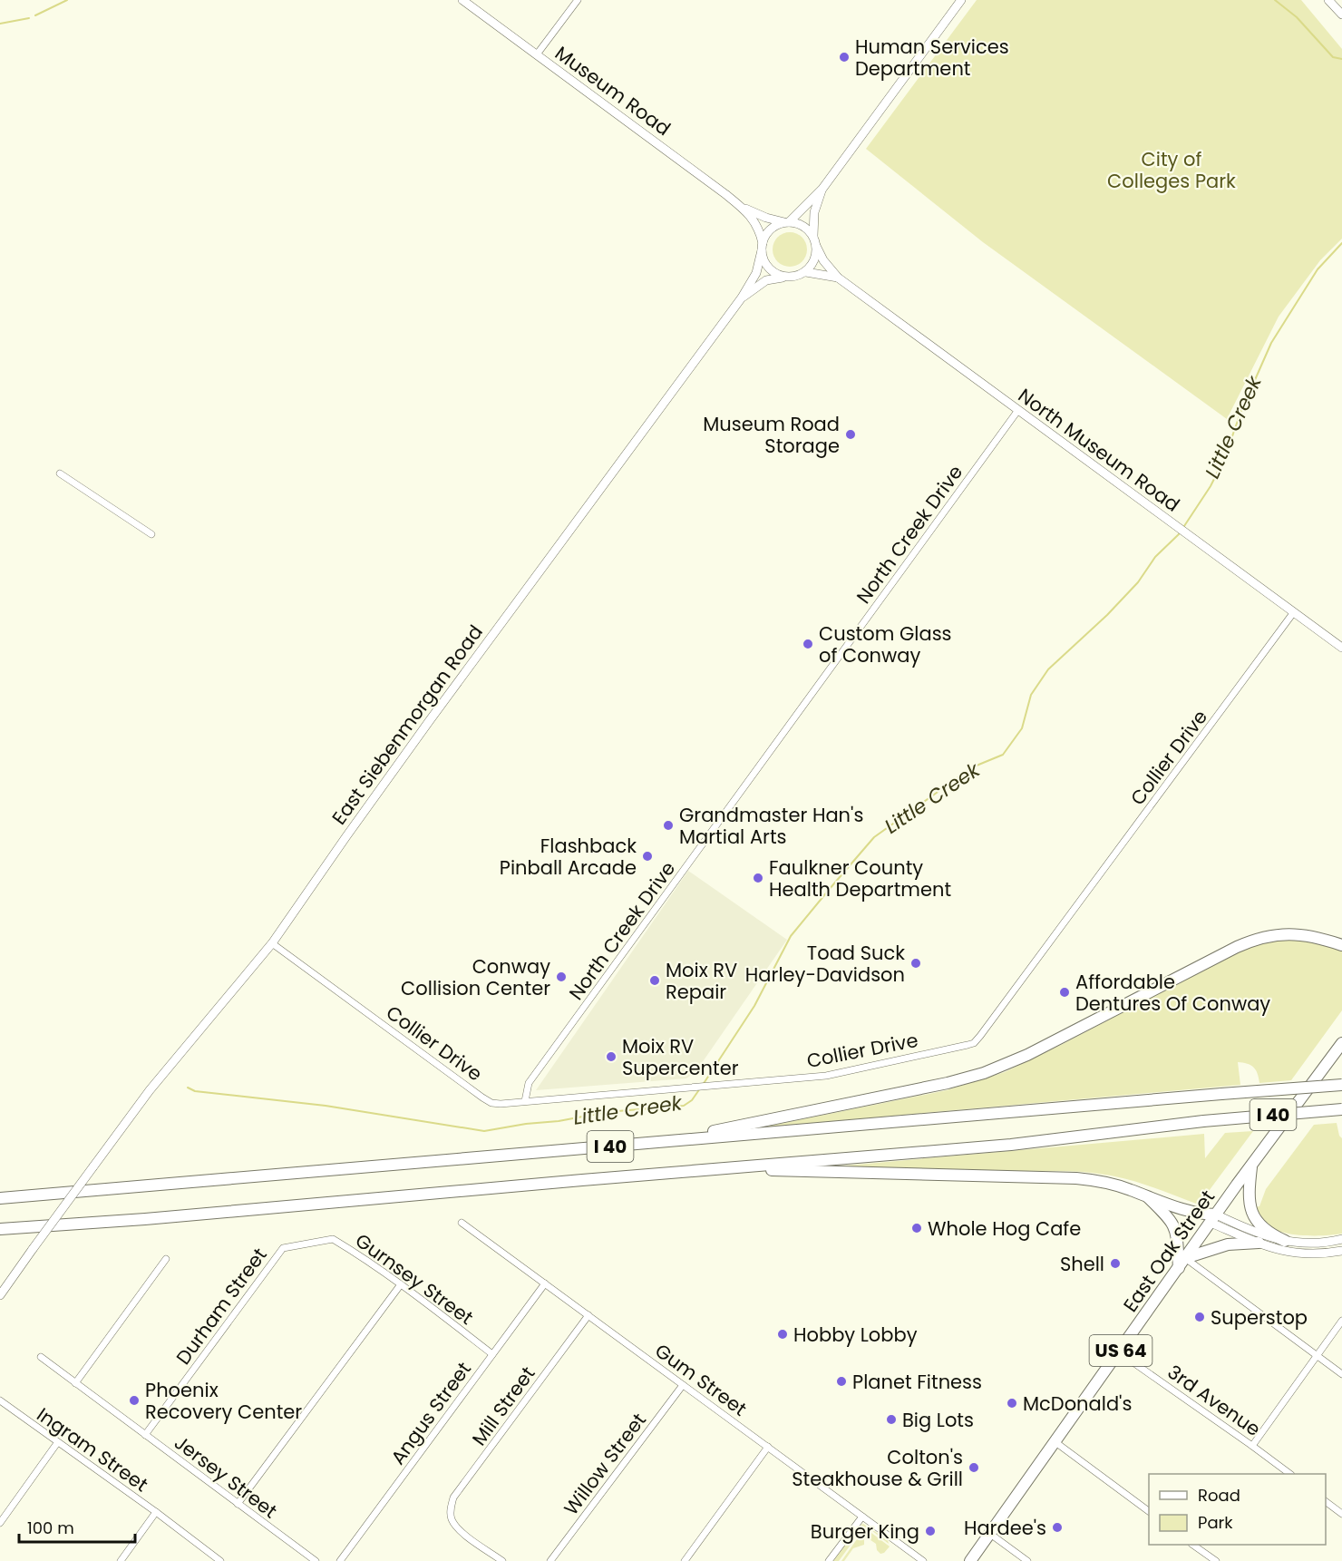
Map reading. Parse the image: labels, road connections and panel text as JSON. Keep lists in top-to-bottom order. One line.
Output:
{"streets":{"highway":["I 40","East Oak Street","US 64"],"street":["Museum Road","North Museum Road","North Creek Drive","East Siebenmorgan Road","Collier Drive","Gurnsey Street","Durham Street","Gum Street","3rd Avenue","Mill Street","Angus Street","Ingram Street","Willow Street","Jersey Street"]},"crossings":[["Museum Road","North Museum Road"],["Museum Road","East Siebenmorgan Road"],["North Museum Road","North Creek Drive"],["North Museum Road","East Siebenmorgan Road"],["North Museum Road","Collier Drive"],["North Creek Drive","Collier Drive"],["East Siebenmorgan Road","Collier Drive"],["East Oak Street","US 64"],["East Oak Street","3rd Avenue"],["Gurnsey Street","Durham Street"],["Gurnsey Street","Angus Street"],["Durham Street","Jersey Street"],["Gum Street","Mill Street"],["Gum Street","Angus Street"],["Gum Street","Willow Street"]],"water":["Little Creek"],"parks":["City of Colleges Park"],"places":["Human Services Department","Museum Road Storage","Custom Glass of Conway","Grandmaster Han's Martial Arts","Flashback Pinball Arcade","Faulkner County Health Department","Toad Suck Harley-Davidson","Conway Collision Center","Moix RV Repair","Affordable Dentures Of Conway","Moix RV Supercenter","Whole Hog Cafe","Shell","Superstop","Hobby Lobby","Planet Fitness","Phoenix Recovery Center","McDonald's","Big Lots","Colton's Steakhouse & Grill","Hardee's","Burger King"],"legend":["Road","Park"],"scale_bar":"100 m"}
